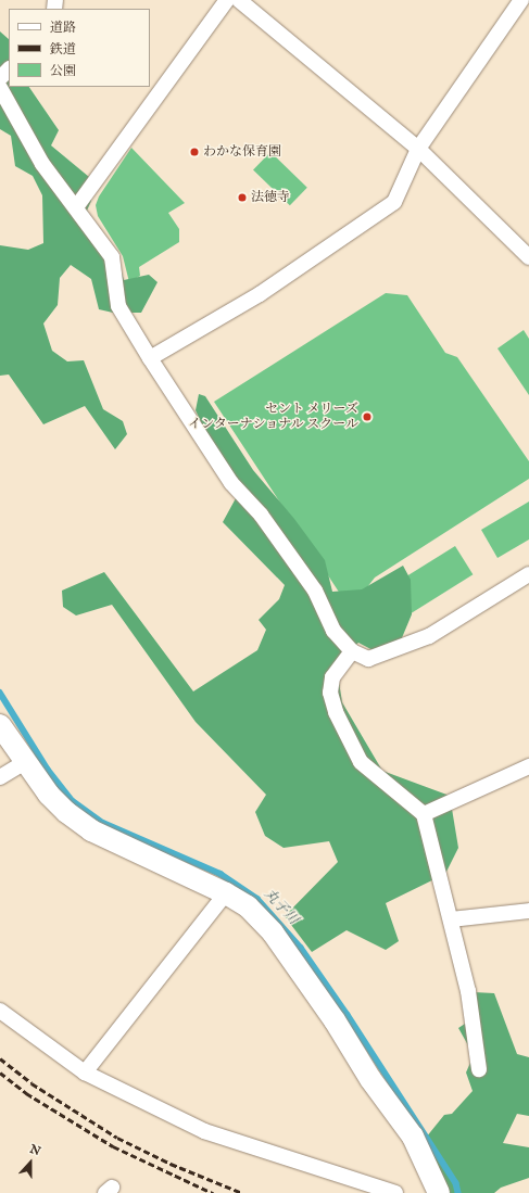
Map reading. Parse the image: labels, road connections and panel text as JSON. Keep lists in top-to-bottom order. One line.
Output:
{"water":["丸子川"],"places":["わかな保育園","法徳寺","セント メリーズ インターナショナル スクール"],"legend":["道路","鉄道","公園"],"north":"top"}
